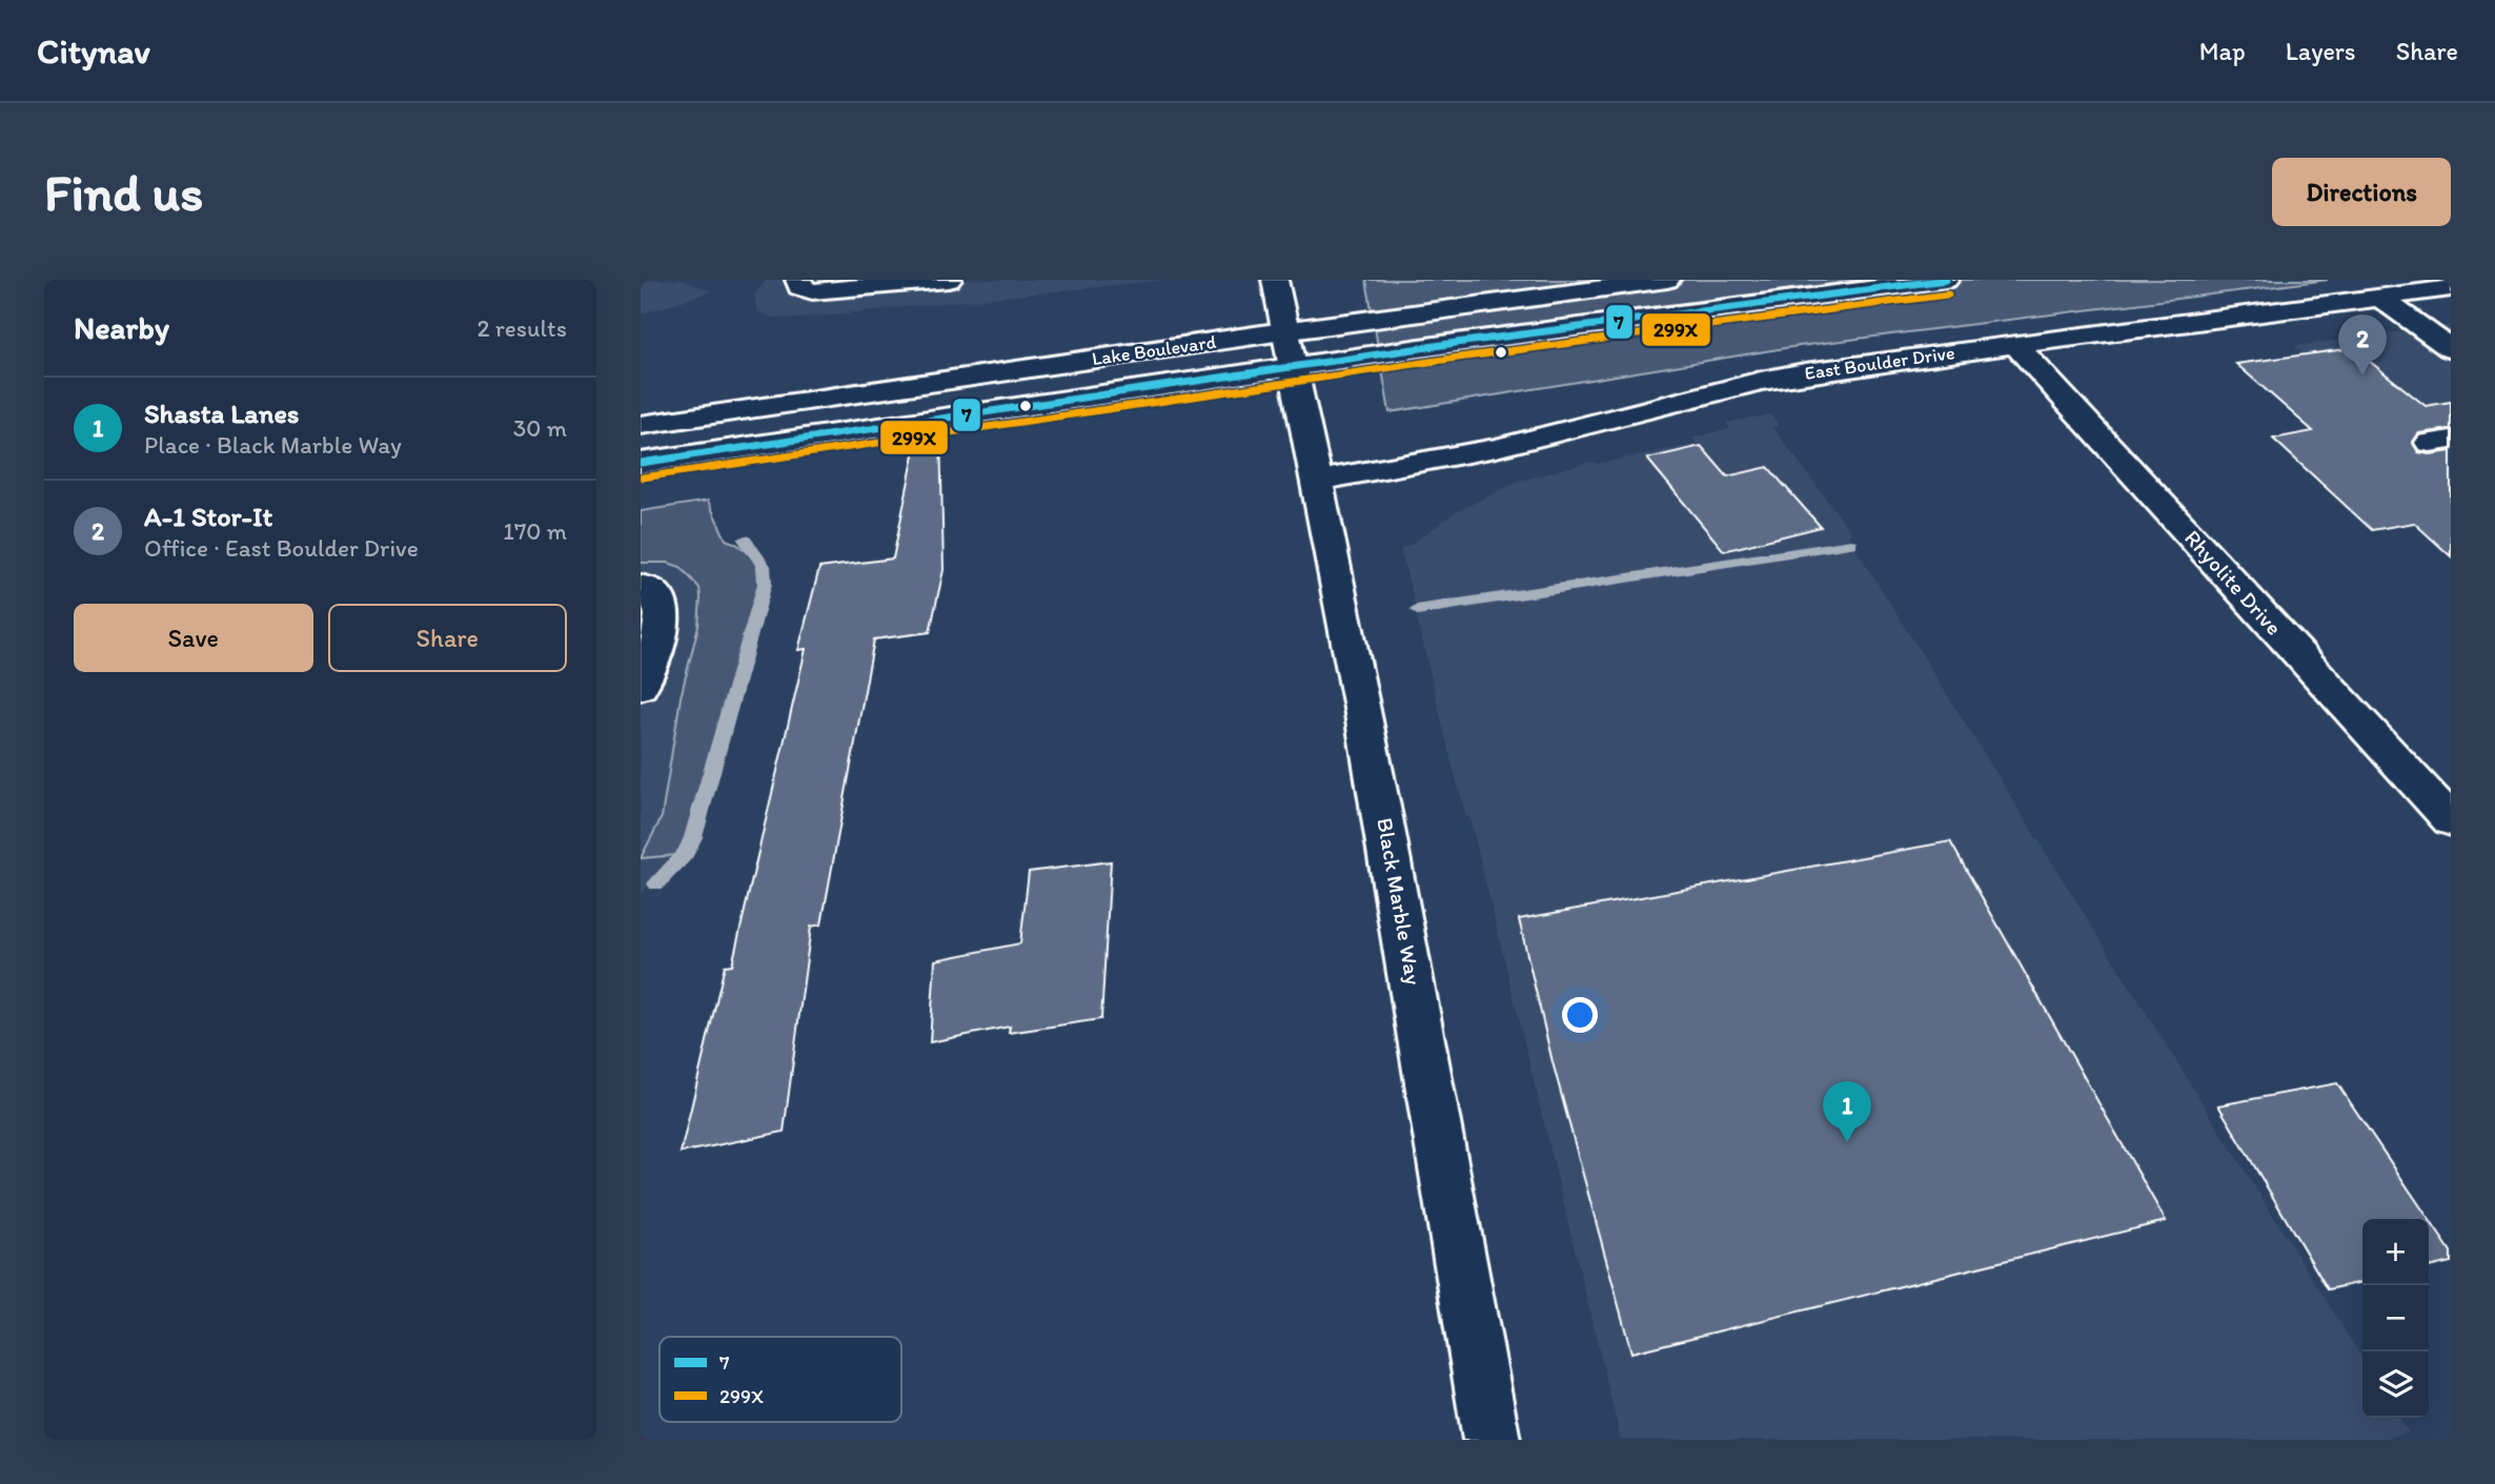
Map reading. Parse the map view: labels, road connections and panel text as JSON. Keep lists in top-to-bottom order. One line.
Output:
{"streets":{"street":["Lake Boulevard","East Boulder Drive","Rhyolite Drive","Black Marble Way"]},"crossings":[["Lake Boulevard","Black Marble Way"],["East Boulder Drive","Rhyolite Drive"],["East Boulder Drive","Black Marble Way"]],"lines":["transit line 7","transit line 299X"],"legend":["7","299X"],"page":{"header":"Citynav","nav":["Map","Layers","Share"],"buttons":["Directions",["Save","Share"]],"title":"Find us","heading":["Nearby","2 results"],"pins":["2","1"],"list":[{"mark":"1","name":"Shasta Lanes","note":"Place · Black Marble Way","value":"30 m"},{"mark":"2","name":"A-1 Stor-It","note":"Office · East Boulder Drive","value":"170 m"}],"map_buttons":["+","−"]}}
